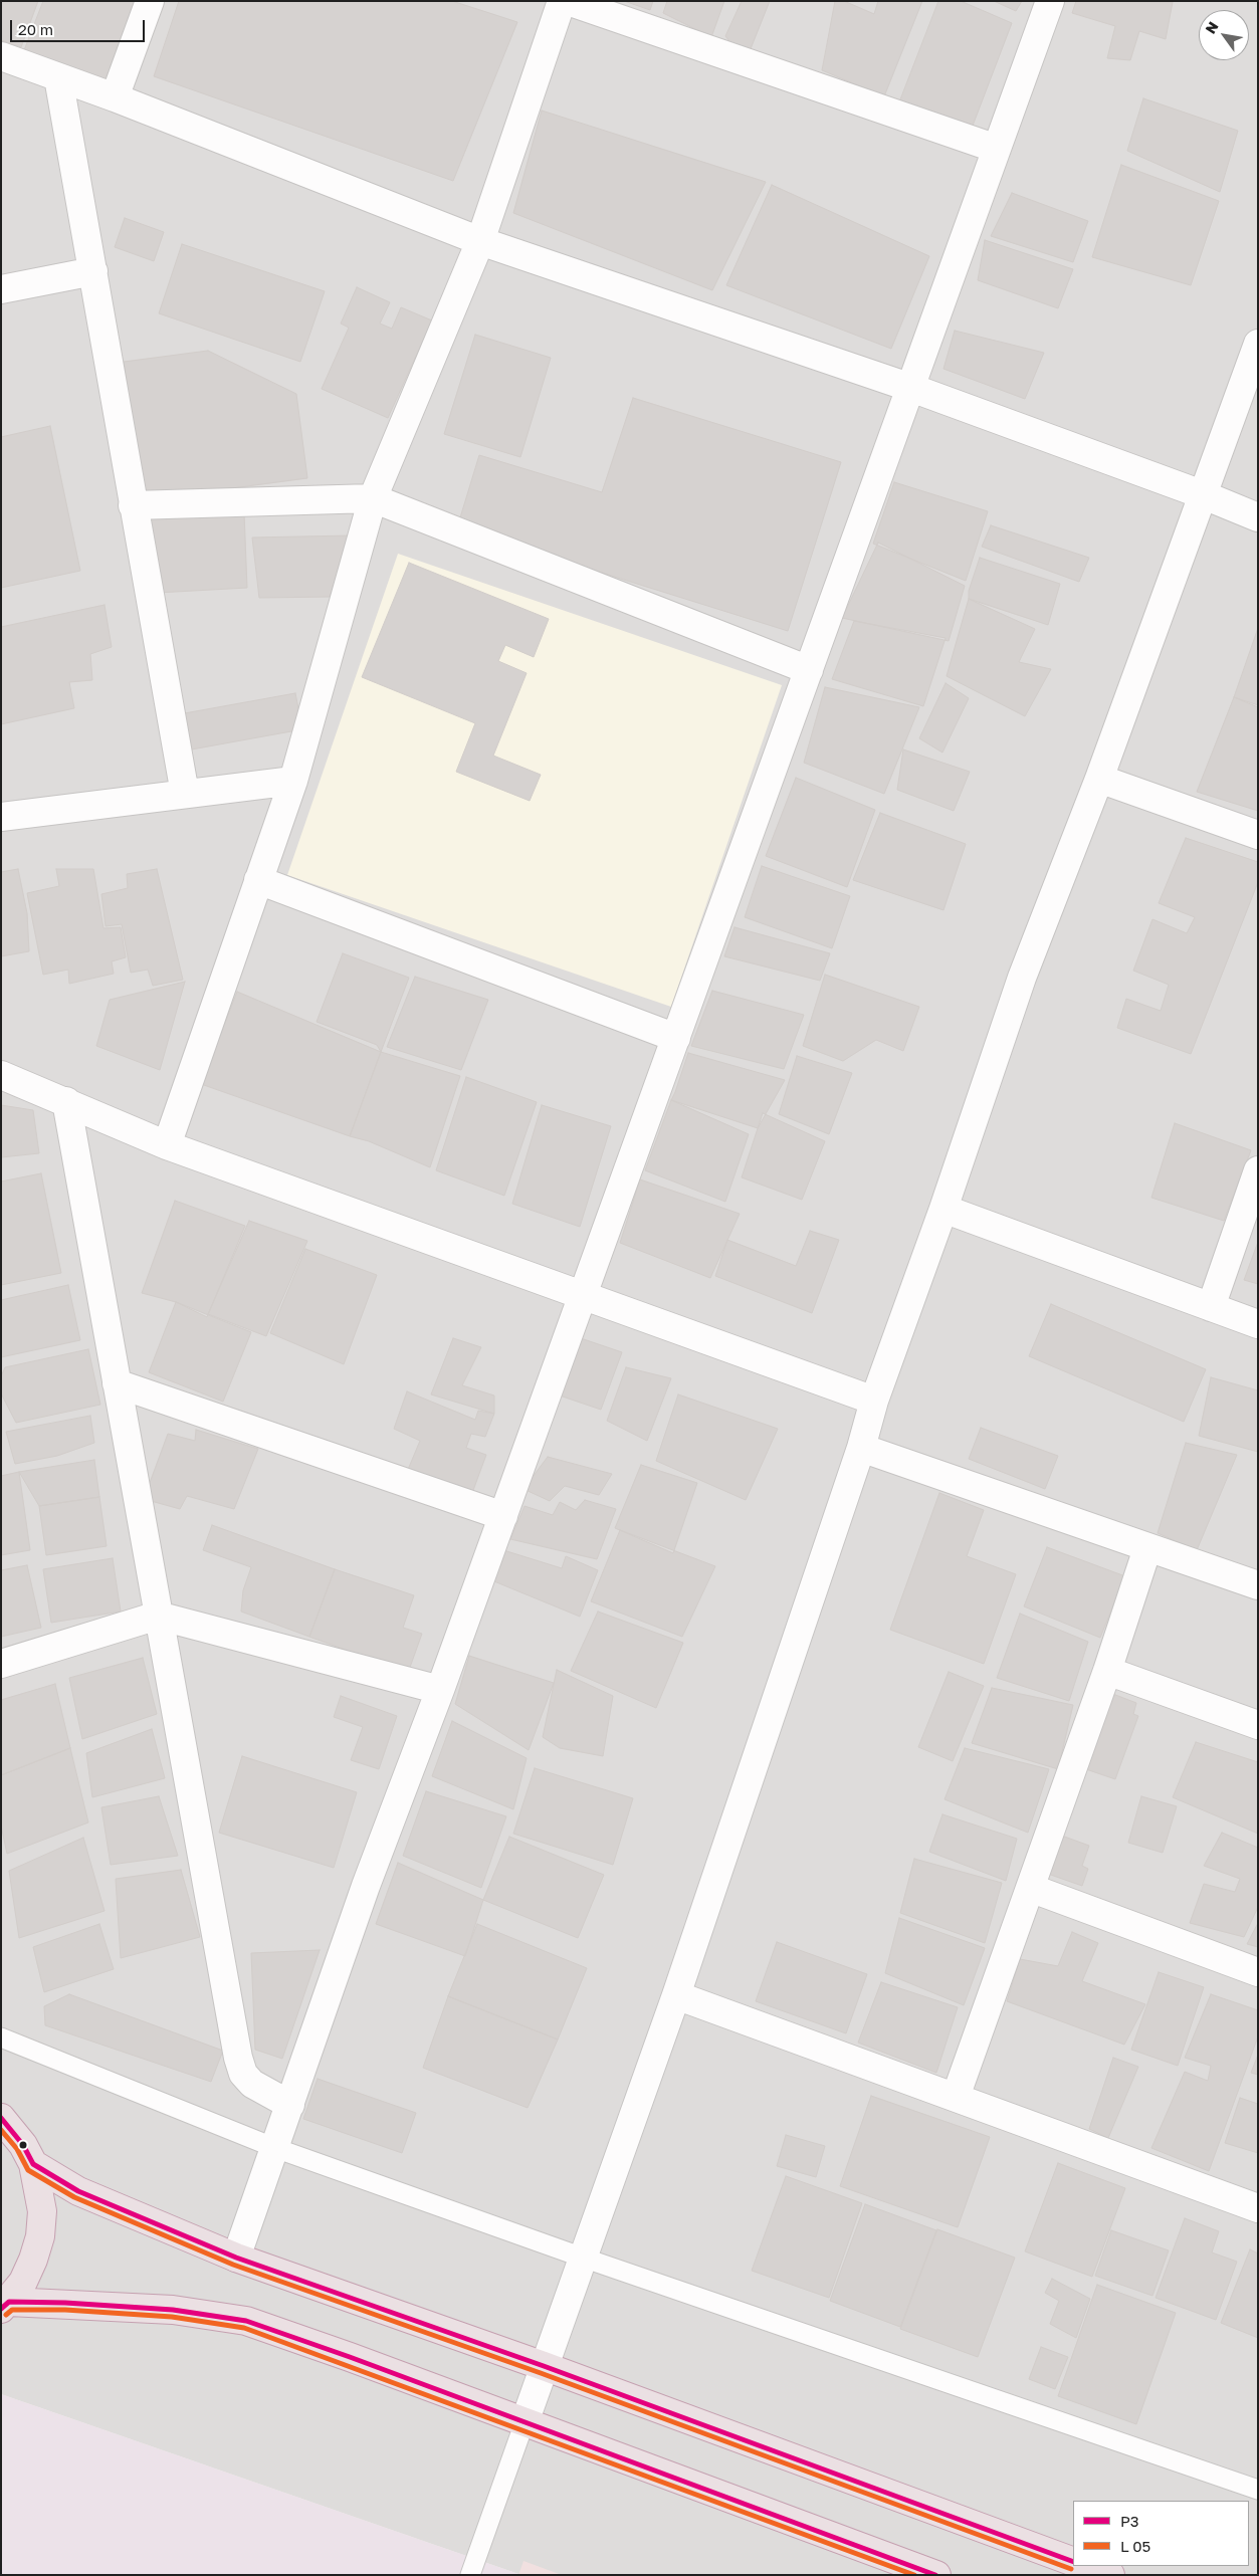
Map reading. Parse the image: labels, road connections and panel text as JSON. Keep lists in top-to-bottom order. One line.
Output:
{"lines":["transit line P3"],"legend":["P3","L 05"],"scale_bar":"20 m","north":"top left"}
